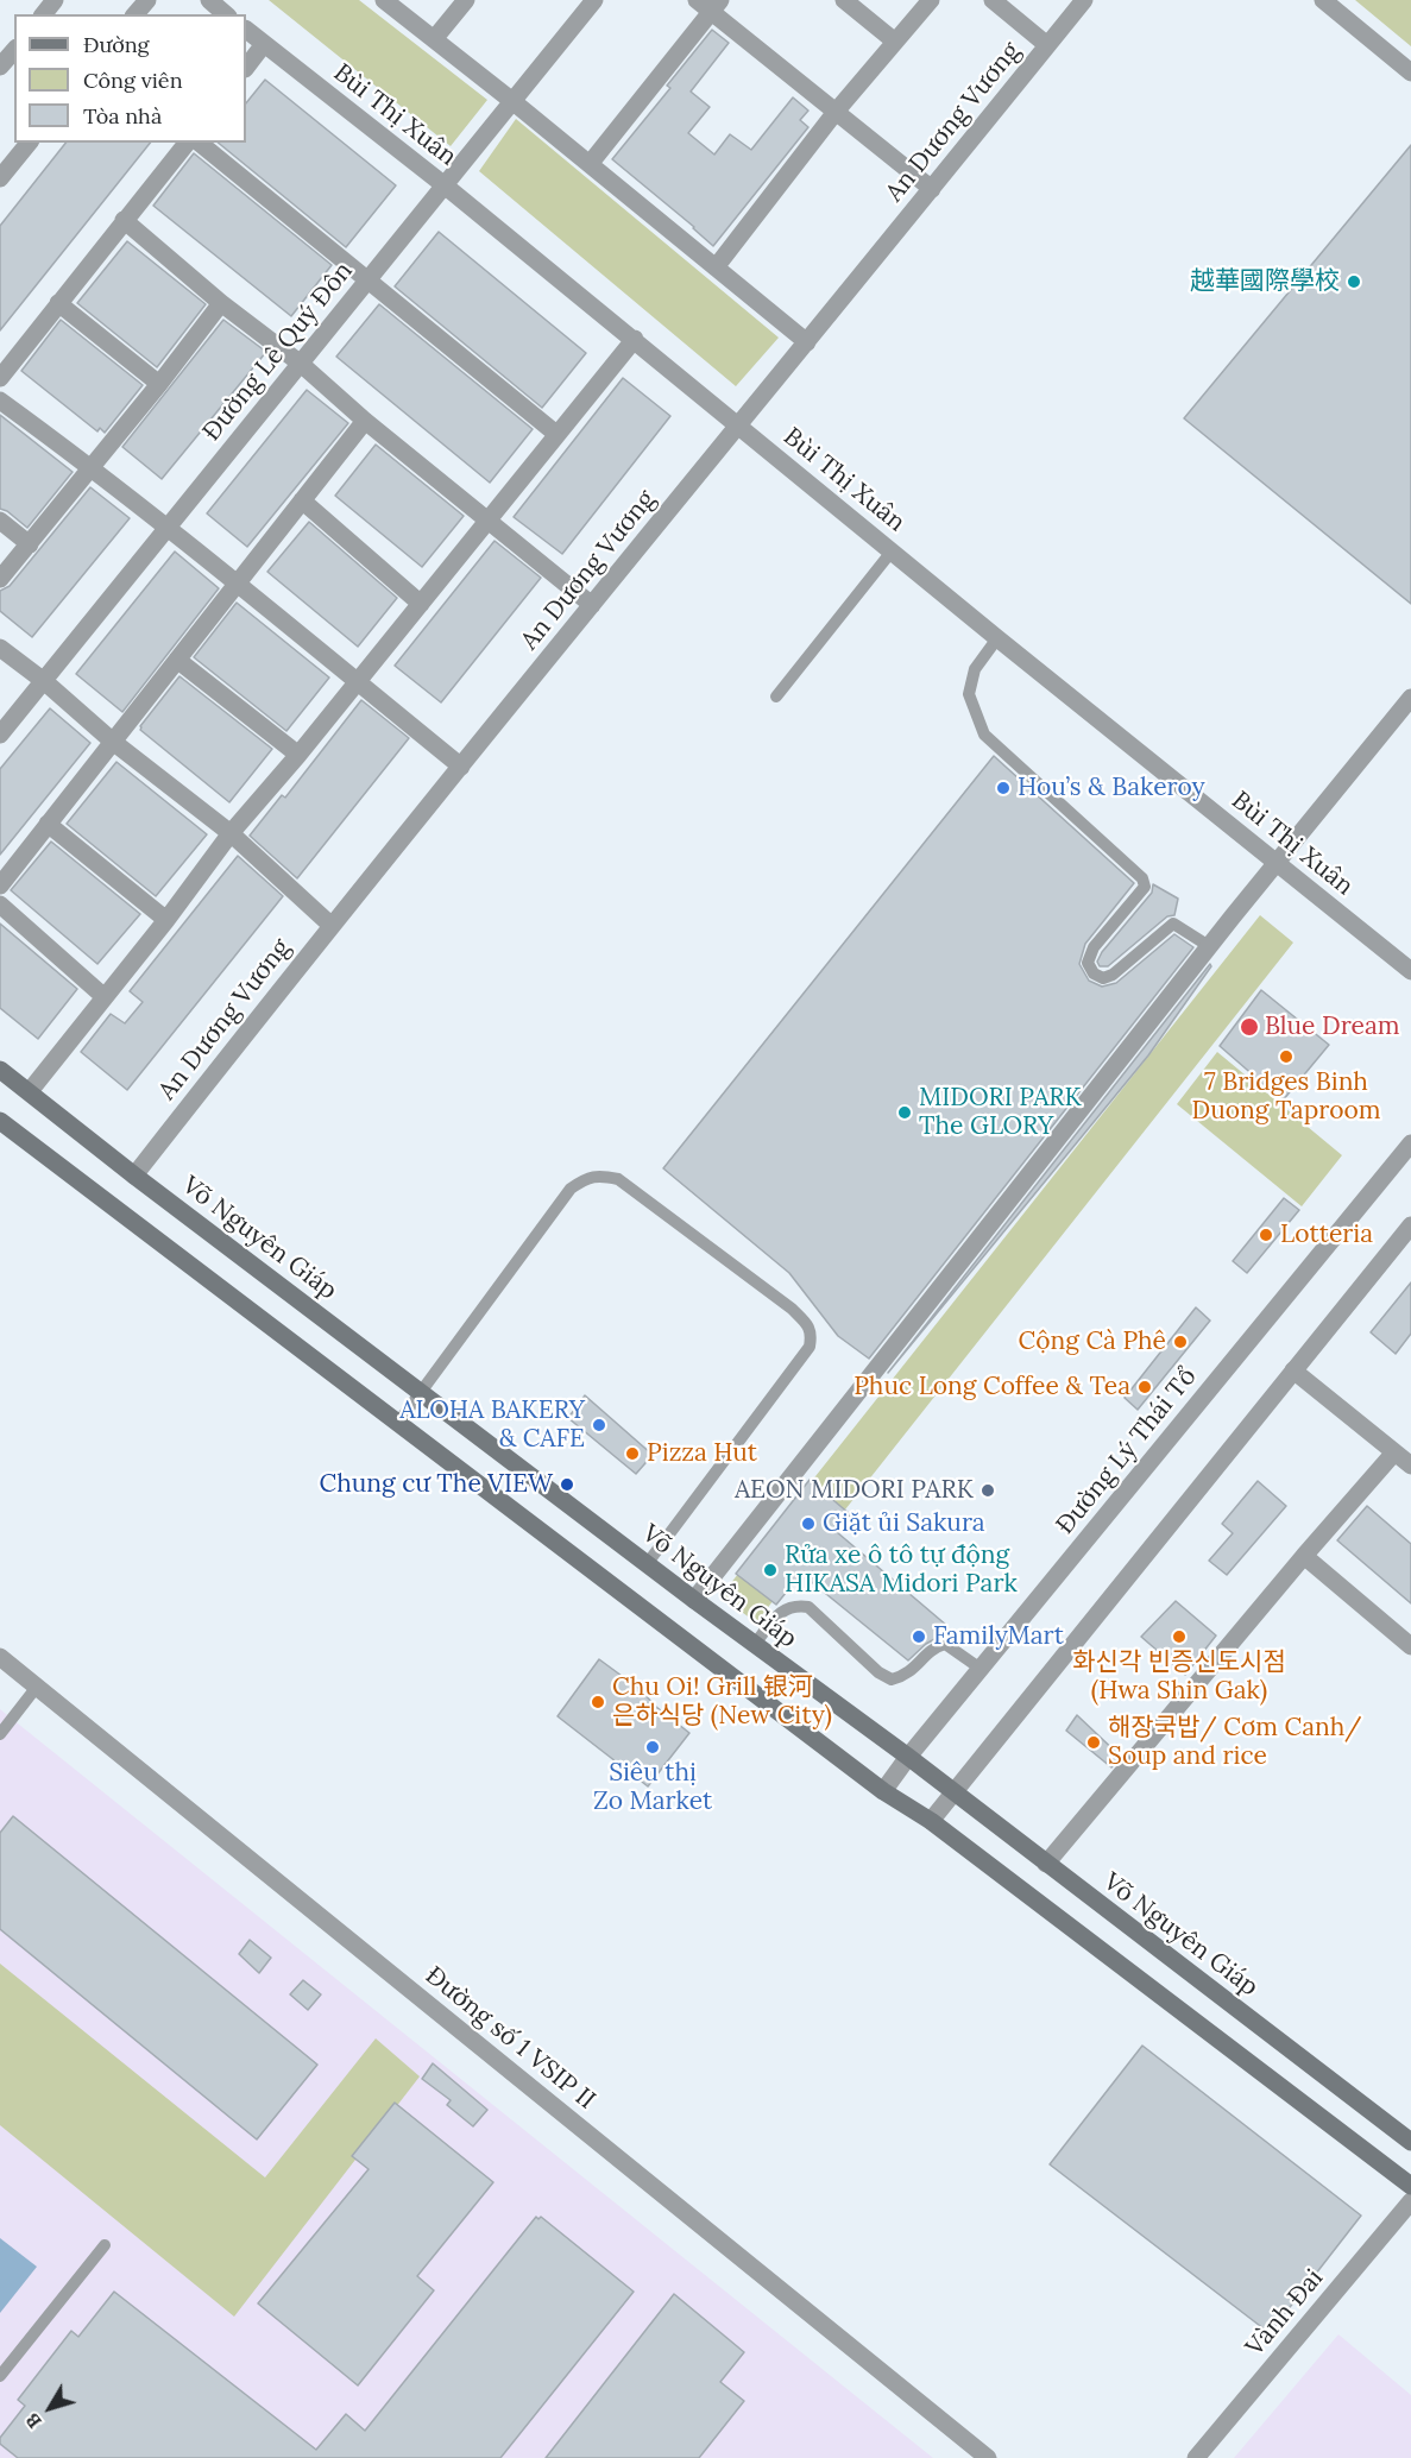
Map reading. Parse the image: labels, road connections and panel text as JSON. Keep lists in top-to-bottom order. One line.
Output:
{"streets":{"main road":["Võ Nguyên Giáp"],"street":["Bùi Thị Xuân","An Dương Vương","Đường Lê Quý Đôn","Đường Lý Thái Tổ","Đường số 1 VSIP II","Vành Đai"]},"crossings":[["Bùi Thị Xuân","An Dương Vương"],["Bùi Thị Xuân","Đường Lê Quý Đôn"],["An Dương Vương","Võ Nguyên Giáp"],["Võ Nguyên Giáp","Đường Lý Thái Tổ"]],"places":["越華國際學校","Hou’s & Bakeroy","Blue Dream","7 Bridges Binh Duong Taproom","MIDORI PARK The GLORY","Lotteria","Cộng Cà Phê","Phuc Long Coffee & Tea","ALOHA BAKERY & CAFE","Pizza Hut","Chung cư The VIEW","AEON MIDORI PARK","Giặt ủi Sakura","Rửa xe ô tô tự động HIKASA Midori Park","FamilyMart","화신각 빈증신도시점 (Hwa Shin Gak)","Chu Oi! Grill 银河 은하식당 (New City)","해장국밥/ Cơm Canh/ Soup and rice","Siêu thị Zo Market"],"legend":["Đường","Công viên","Tòa nhà"],"north":"bottom left"}
